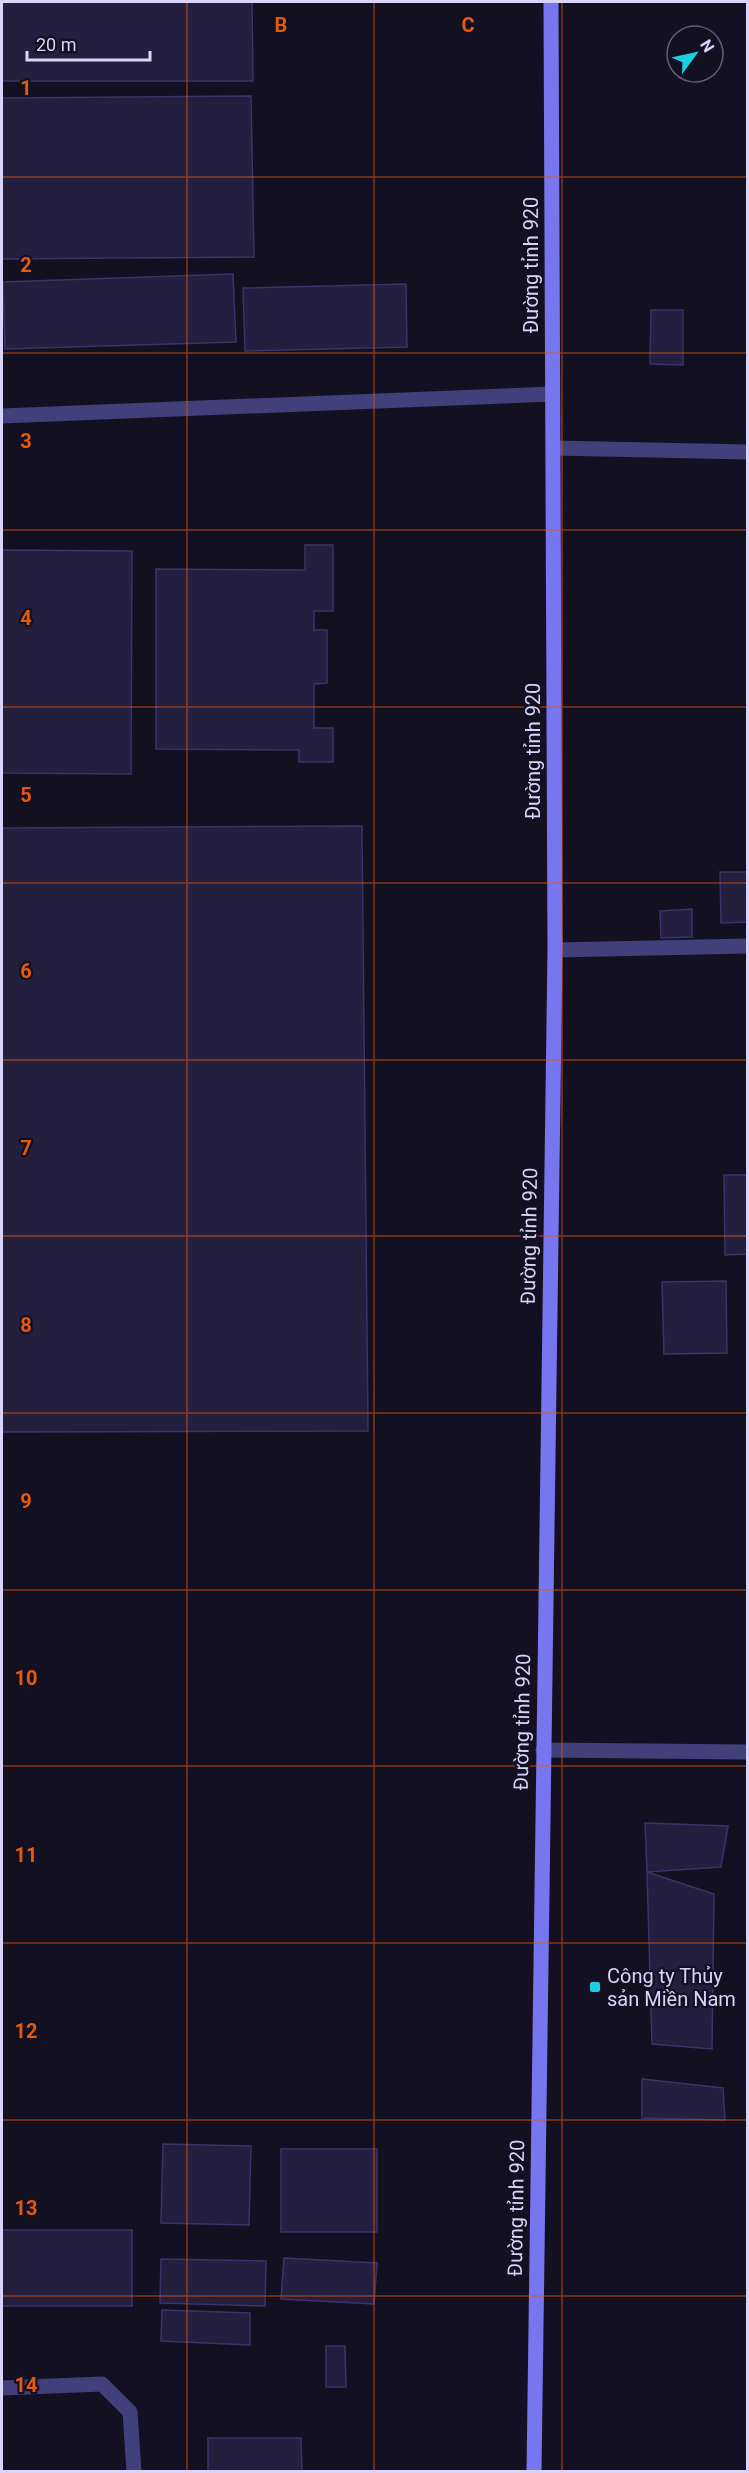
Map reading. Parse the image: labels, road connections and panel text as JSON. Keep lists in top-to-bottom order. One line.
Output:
{"streets":{"main road":["Đường tỉnh 920"]},"places":{"transit":["Công ty Thủy sản Miền Nam"]},"scale_bar":"20 m","north":"top right","grid":{"columns":["B","C"],"rows":["1","2","3","4","5","6","7","8","9","10","11","12","13","14"]}}
